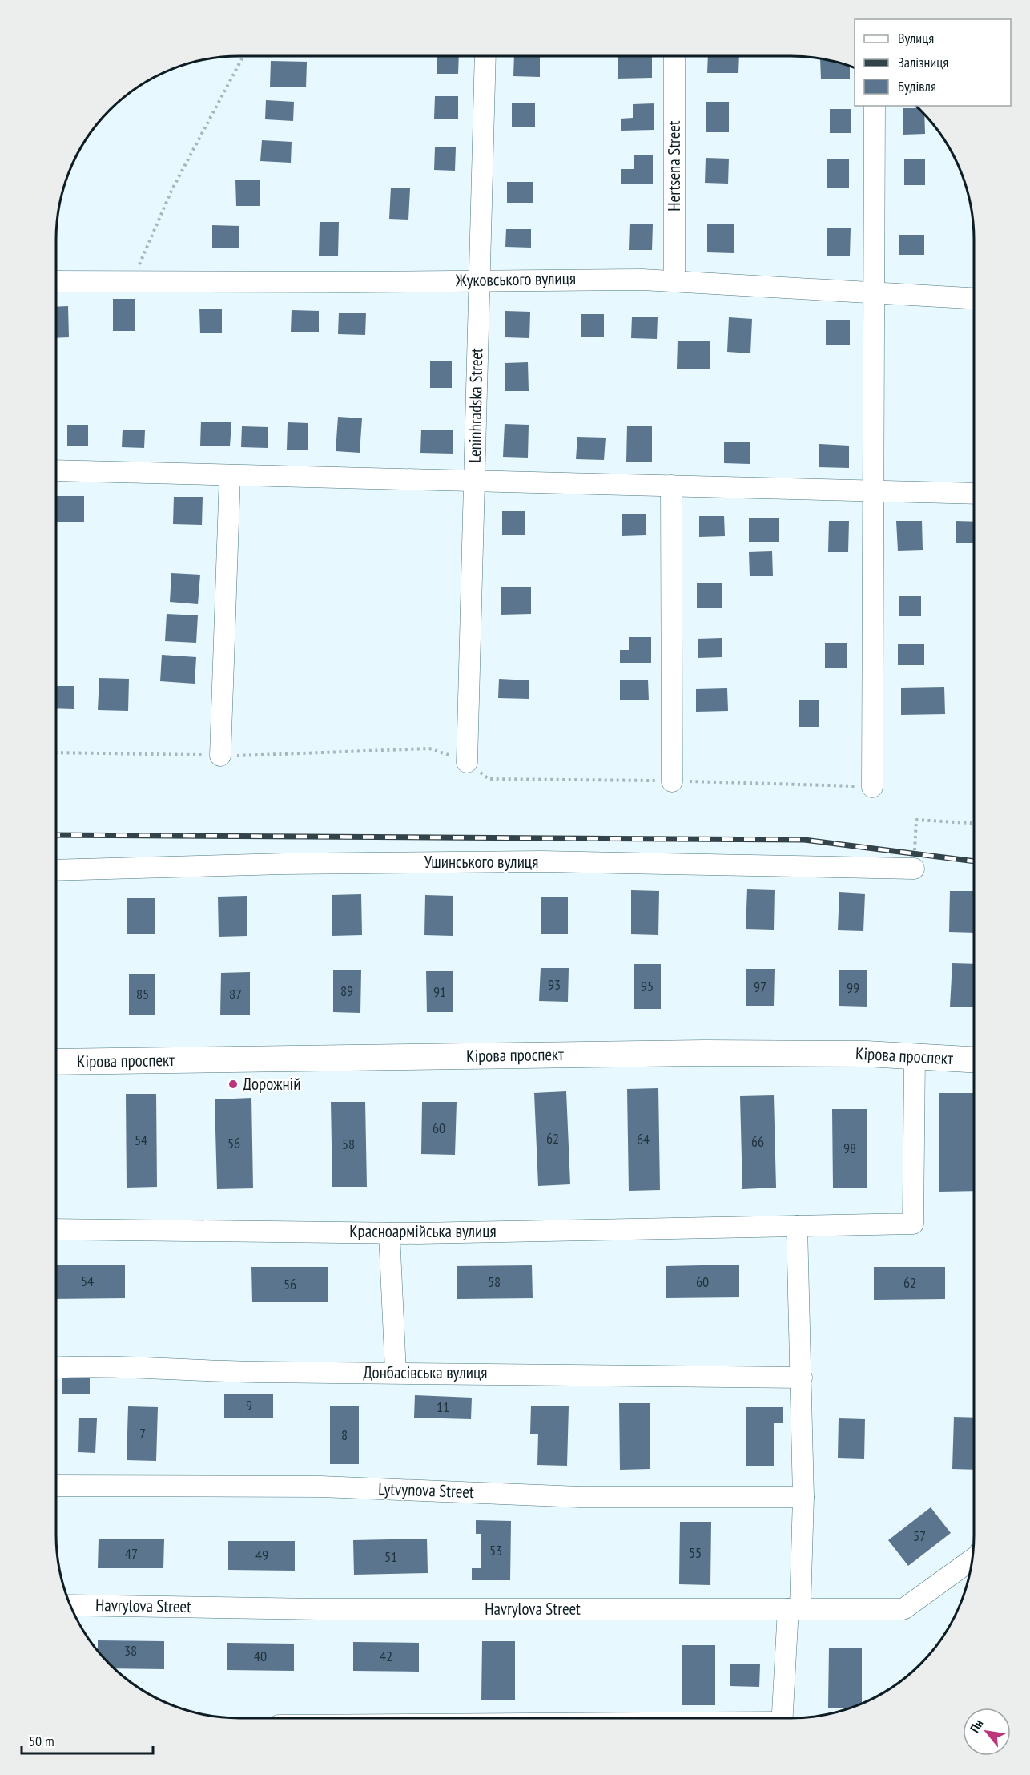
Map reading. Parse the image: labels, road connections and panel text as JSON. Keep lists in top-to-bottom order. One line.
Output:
{"streets":{"street":["Hertsena Street","Жуковського вулиця","Leninhradska Street","Ушинського вулиця","Кірова проспект","Красноармійська вулиця","Донбасівська вулиця","Lytvynova Street","Havrylova Street"]},"crossings":[["Hertsena Street","Жуковського вулиця"],["Жуковського вулиця","Leninhradska Street"],["Кірова проспект","Красноармійська вулиця"]],"places":["Дорожній"],"house_numbers":["93","95","97","99","89","91","85","87","60","62","64","54","66","56","58","98","54","58","60","62","56","9","11","7","8","57","53","55","47","49","51","38","40","42"],"legend":["Вулиця","Залізниця","Будівля"],"scale_bar":"50 m","north":"top left"}
